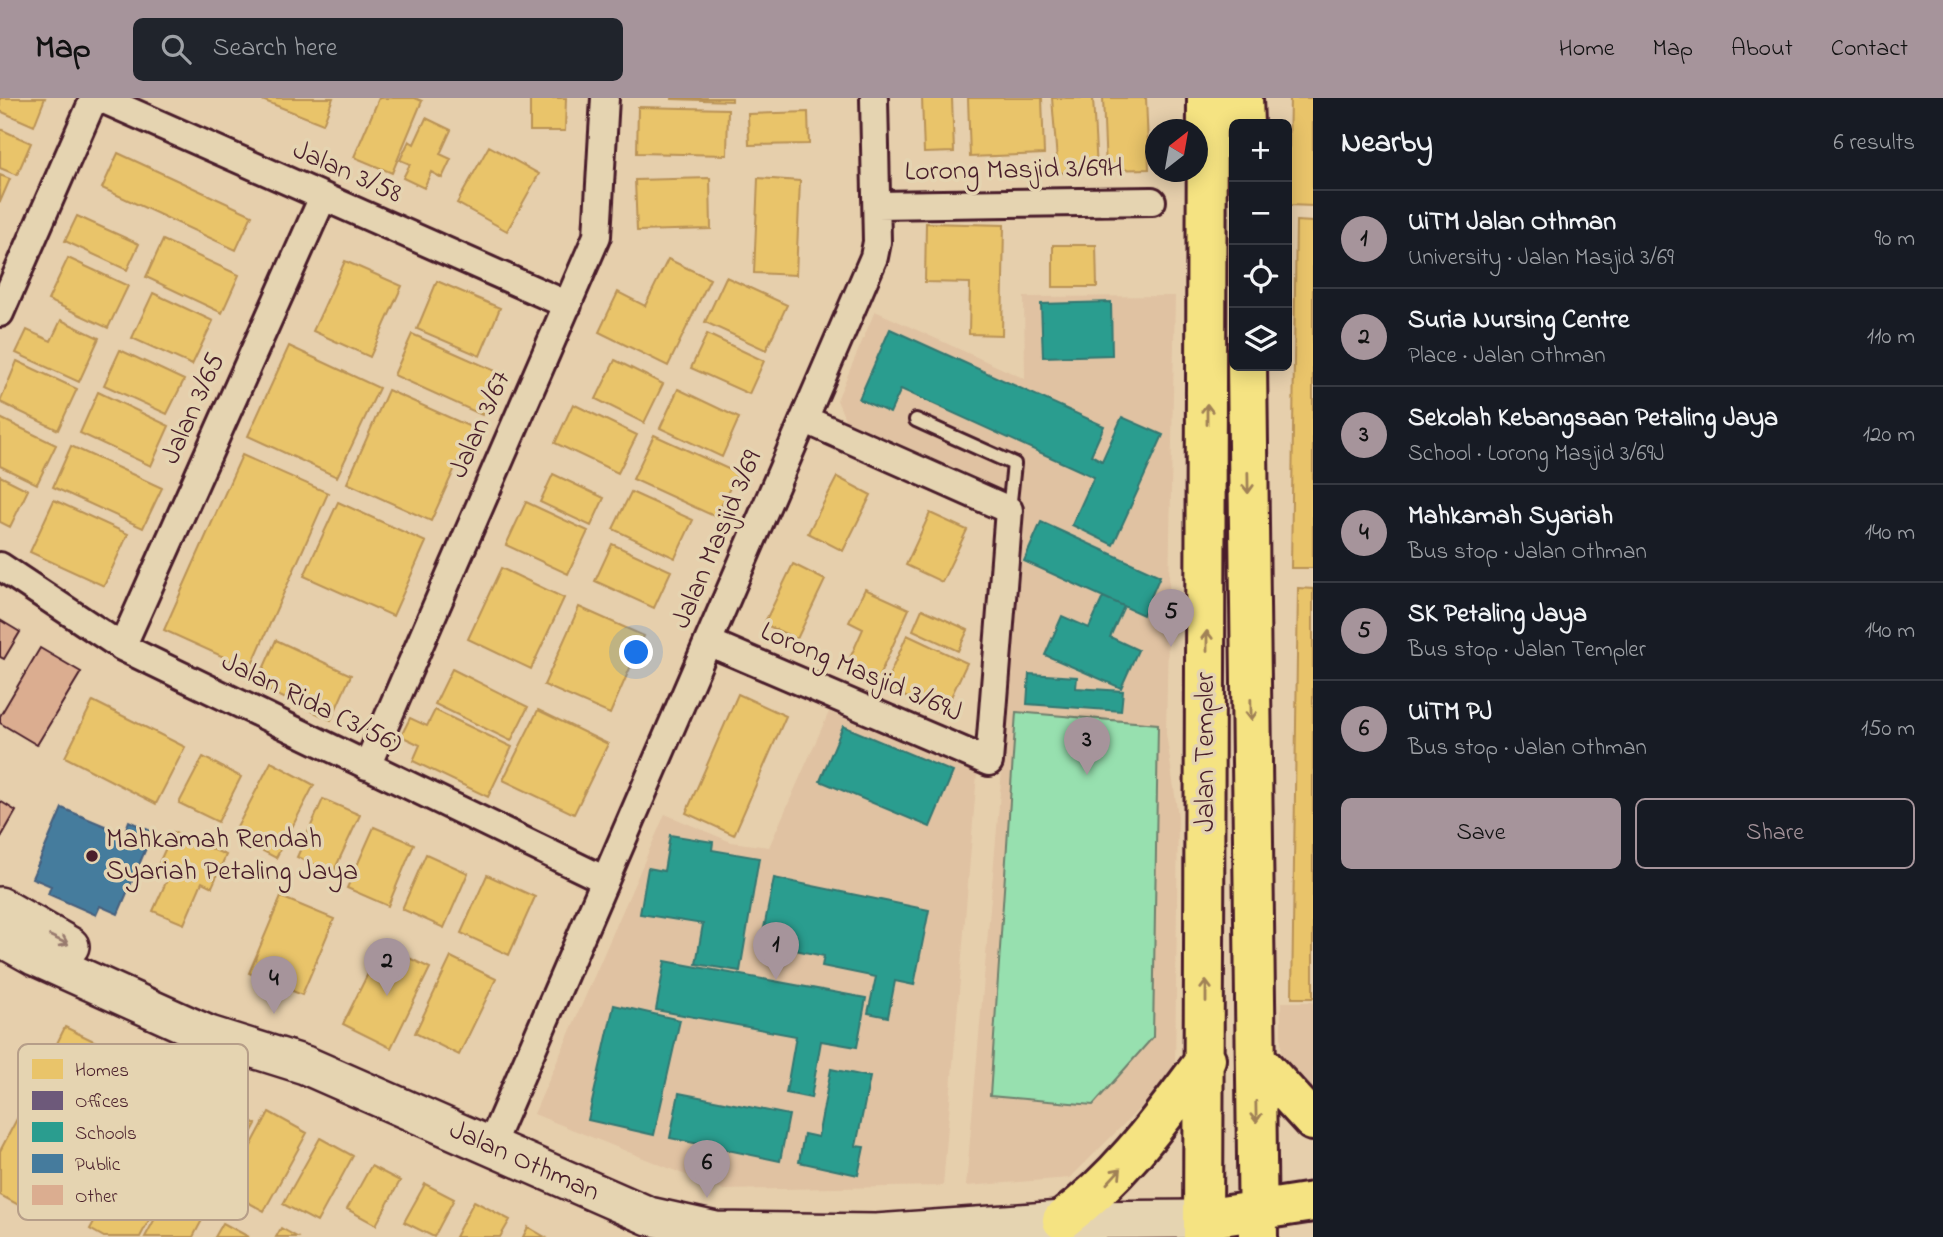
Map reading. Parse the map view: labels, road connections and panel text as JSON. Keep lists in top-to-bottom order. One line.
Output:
{"streets":{"main road":["Jalan Templer","Jalan Othman"],"street":["Lorong Masjid 3/69H","Jalan 3/58","Jalan 3/65","Jalan 3/67","Jalan Masjid 3/69","Lorong Masjid 3/69J","Jalan Rida (3/56)"]},"crossings":[["Lorong Masjid 3/69H","Jalan Masjid 3/69"],["Jalan 3/58","Jalan 3/65"],["Jalan 3/58","Jalan 3/67"],["Jalan 3/65","Jalan Rida (3/56)"],["Jalan 3/67","Jalan Rida (3/56)"],["Jalan Masjid 3/69","Lorong Masjid 3/69J"],["Jalan Masjid 3/69","Jalan Rida (3/56)"],["Jalan Masjid 3/69","Jalan Othman"],["Jalan Templer","Jalan Othman"]],"places":["Mahkamah Rendah Syariah Petaling Jaya"],"legend":["Homes","Offices","Schools","Public","Other"],"north":"top right","page":{"header":"Map","search":"Search here","nav":["Home","Map","About","Contact"],"heading":["Nearby","6 results"],"map_buttons":["+","−"],"list":[{"mark":"1","name":"UiTM Jalan Othman","note":"University · Jalan Masjid 3/69","value":"90 m"},{"mark":"2","name":"Suria Nursing Centre","note":"Place · Jalan Othman","value":"110 m"},{"mark":"3","name":"Sekolah Kebangsaan Petaling Jaya","note":"School · Lorong Masjid 3/69J","value":"120 m"},{"mark":"4","name":"Mahkamah Syariah","note":"Bus stop · Jalan Othman","value":"140 m"},{"mark":"5","name":"SK Petaling Jaya","note":"Bus stop · Jalan Templer","value":"140 m"},{"mark":"6","name":"UiTM PJ","note":"Bus stop · Jalan Othman","value":"150 m"}],"pins":["5","3","1","2","4","6"],"buttons":["Save","Share"]}}
